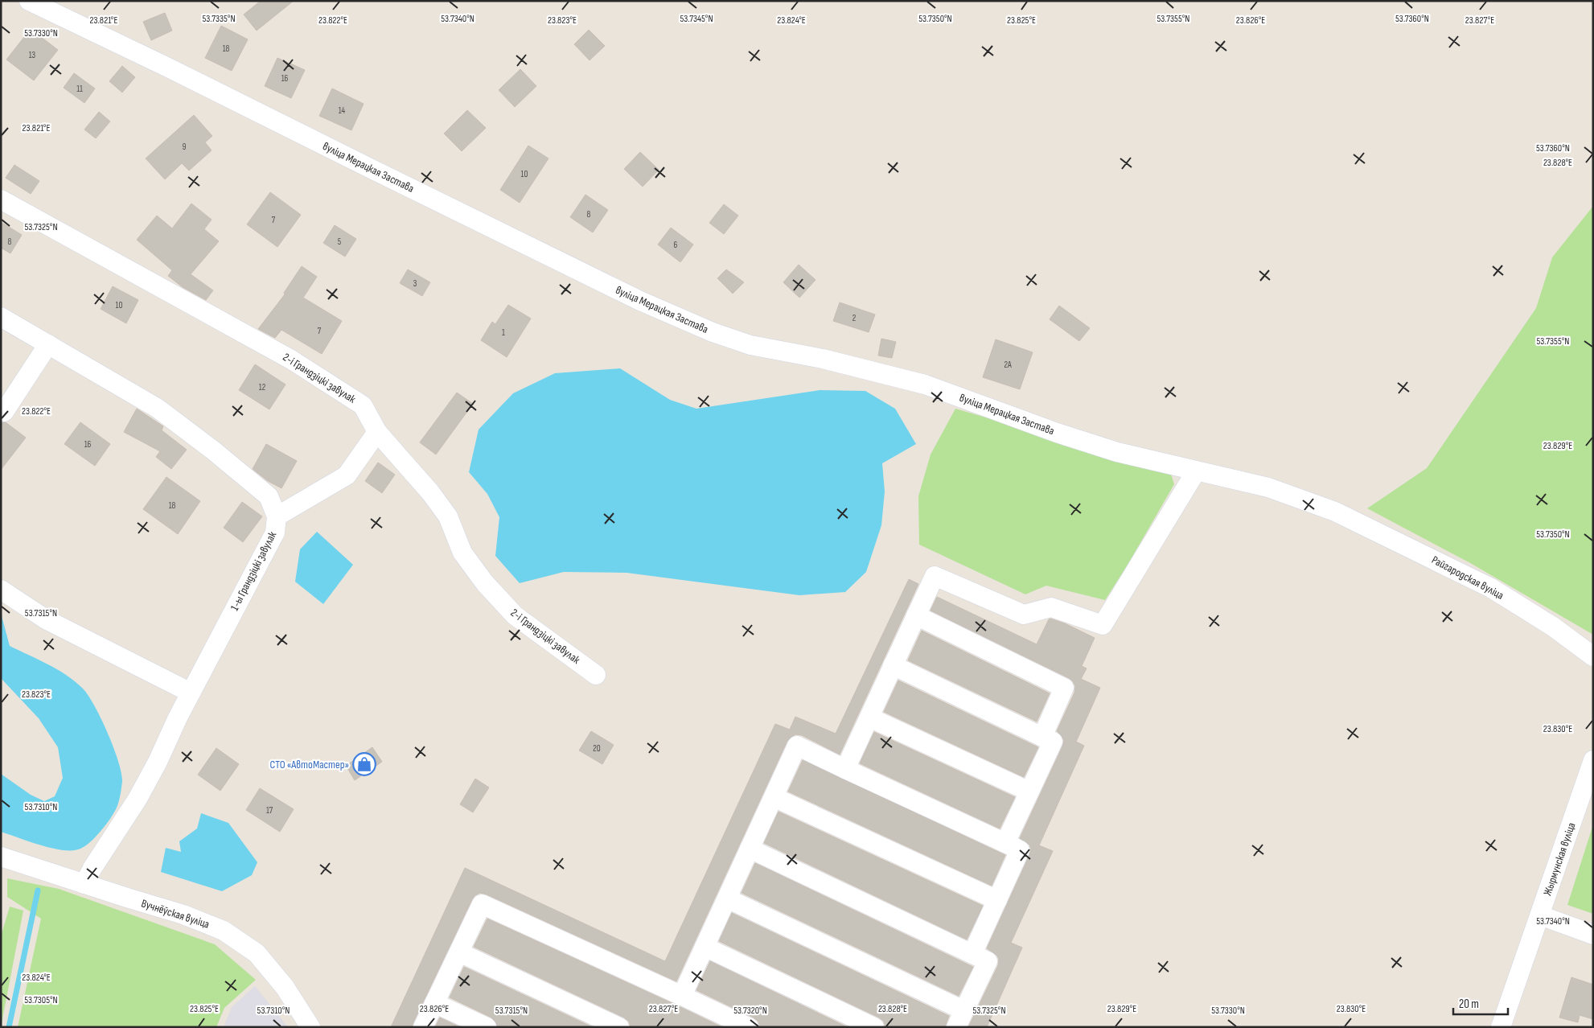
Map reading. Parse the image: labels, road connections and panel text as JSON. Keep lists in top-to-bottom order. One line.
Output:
{"streets":{"street":["вуліца Мерацкая Застава","2-і Грандзіцкі завулак","1-ы Грандзіцкі завулак","Райгародская вуліца","Жырмунская вуліца","Вучнёўская вуліца"]},"crossings":[["вуліца Мерацкая Застава","Райгародская вуліца"],["1-ы Грандзіцкі завулак","Вучнёўская вуліца"]],"places":{"shop":["СТО «АвтоМастер»"]},"house_numbers":["18","13","16","11","14","9","10","8","7","8","5","6","3","10","2","7","1","2А","12","16","18","20","17"],"scale_bar":"20 m","coordinates":["53.7335°N","53.7340°N","53.7350°N","53.7355°N","53.7345°N","53.7360°N","23.821°E","23.822°E","23.823°E","23.824°E","23.825°E","23.826°E","23.827°E","53.7330°N","23.828°E","53.7325°N","23.829°E","53.7315°N","23.830°E","53.7310°N","53.7305°N","53.7320°N"]}
